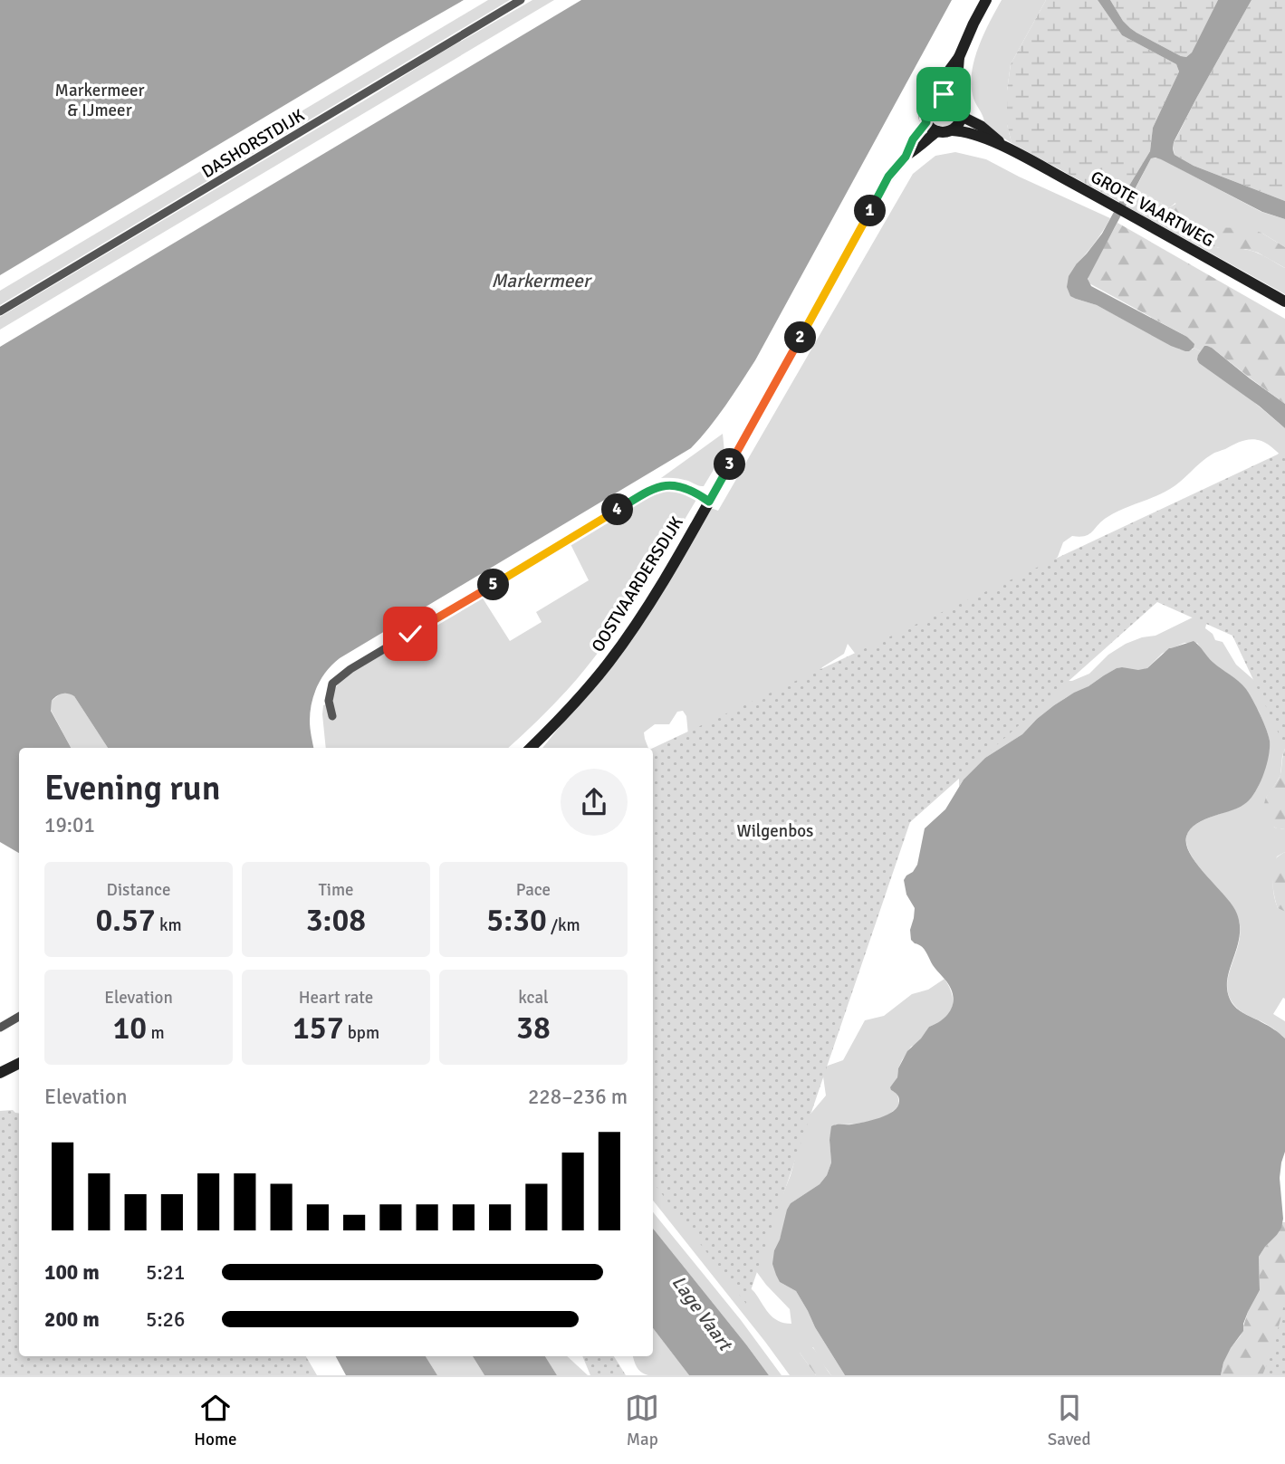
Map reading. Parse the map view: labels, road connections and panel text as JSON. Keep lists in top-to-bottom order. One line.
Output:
{"streets":{"main road":["GROTE VAARTWEG","OOSTVAARDERSDIJK"],"street":["DASHORSTDIJK"]},"crossings":[["GROTE VAARTWEG","OOSTVAARDERSDIJK"]],"water":["Markermeer","Lage Vaart"],"parks":["Markermeer & IJmeer","Wilgenbos"],"page":{"pins":["1","2","3","4","5"],"heading":["Evening run","19:01"],"stats":[["Distance","0.57 km"],["Time","3:08"],["Pace","5:30 /km"],["Elevation","10 m"],["Heart rate","157 bpm"],["kcal","38"]],"chart":["Elevation","228–236 m"],"list":[{"name":"100 m","note":"5:21"},{"name":"200 m","note":"5:26"}],"tabs":["Home","Map","Saved"]}}
